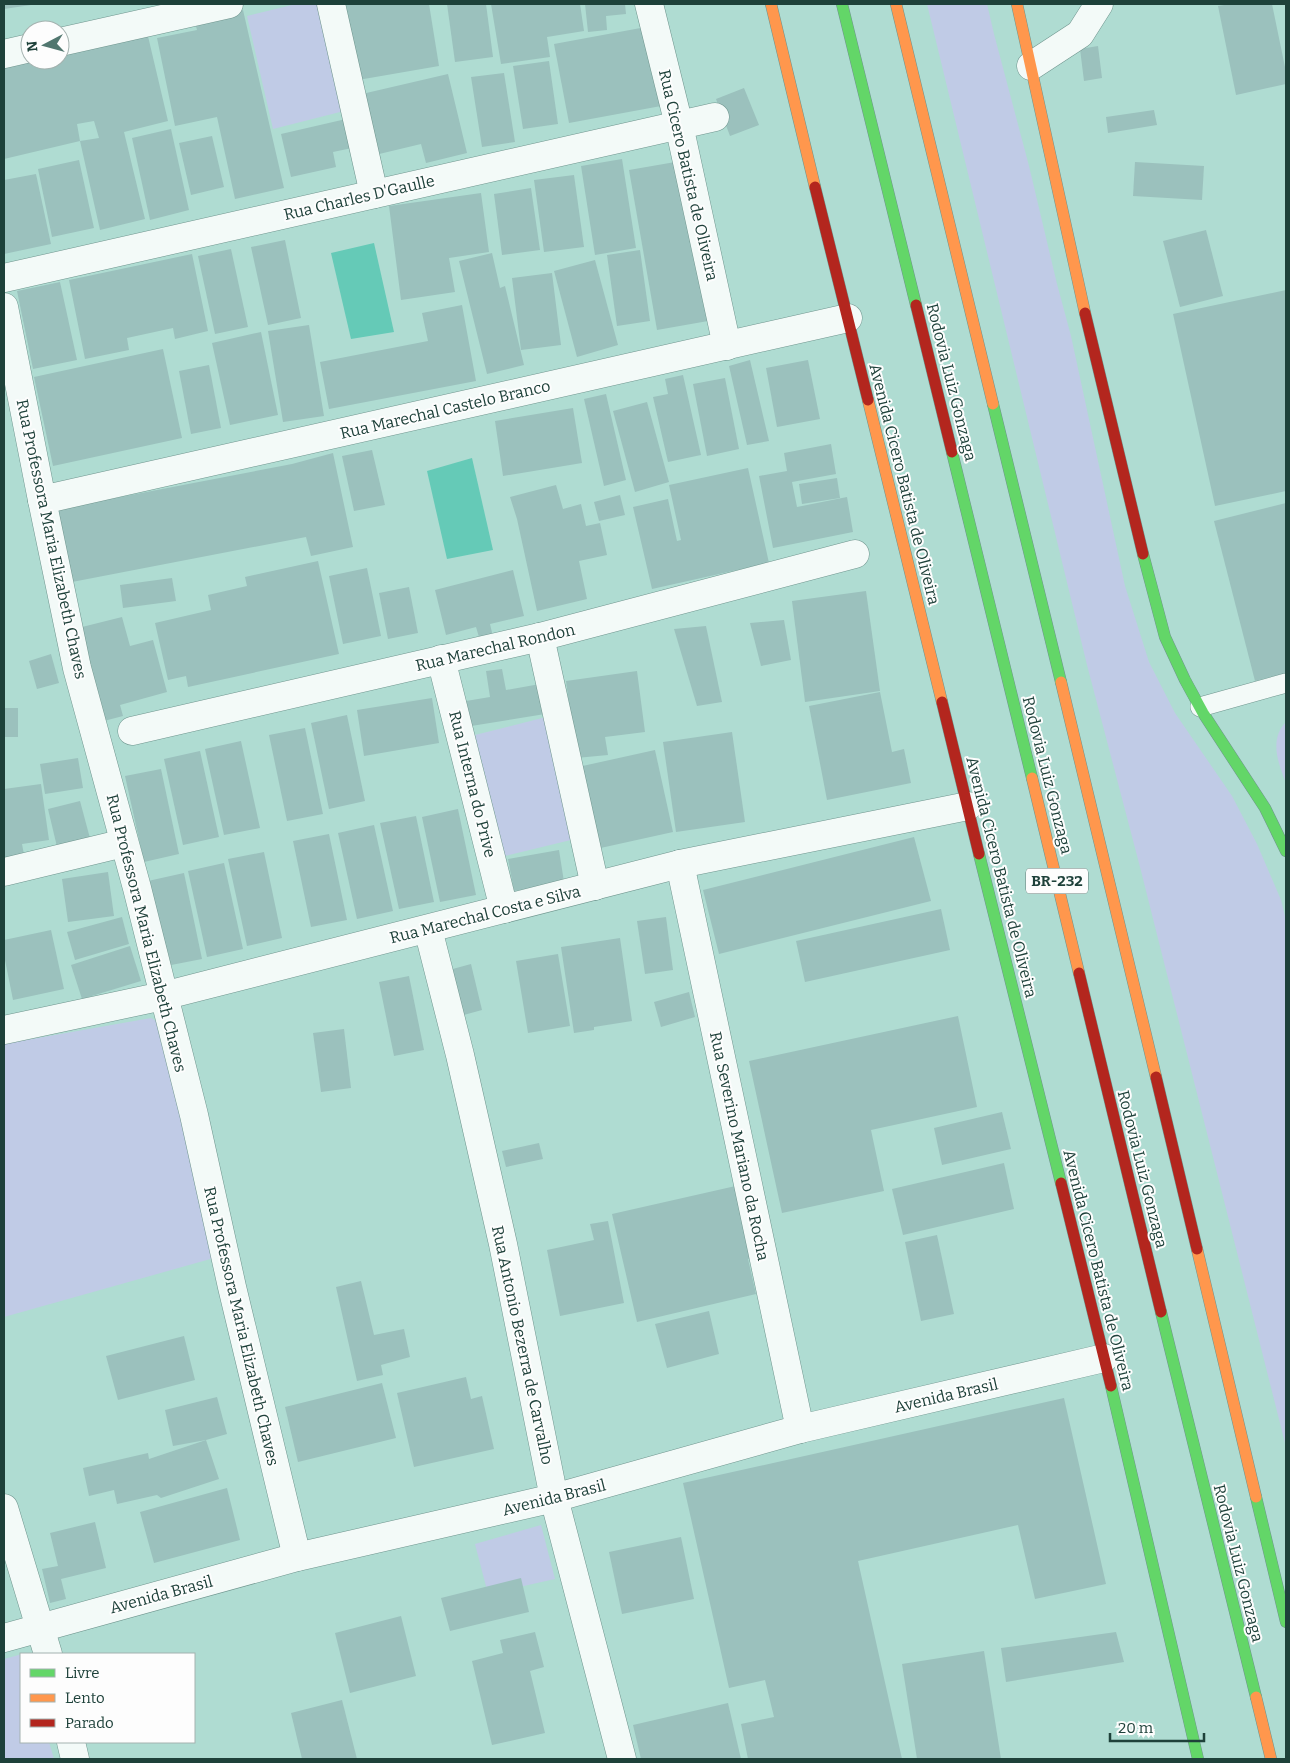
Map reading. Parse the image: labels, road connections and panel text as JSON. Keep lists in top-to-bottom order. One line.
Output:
{"streets":{"main road":["Rodovia Luiz Gonzaga","Avenida Cicero Batista de Oliveira","BR-232"],"street":["Rua Cicero Batista de Oliveira","Rua Charles D'Gaulle","Rua Marechal Castelo Branco","Rua Professora Maria Elizabeth Chaves","Rua Marechal Rondon","Rua Interna do Prive","Rua Marechal Costa e Silva","Rua Severino Mariano da Rocha","Rua Antonio Bezerra de Carvalho","Avenida Brasil"]},"crossings":[["Rua Cicero Batista de Oliveira","Rua Charles D'Gaulle"],["Rua Cicero Batista de Oliveira","Rua Marechal Castelo Branco"],["Rua Marechal Castelo Branco","Avenida Cicero Batista de Oliveira"],["Rua Marechal Castelo Branco","Rua Professora Maria Elizabeth Chaves"],["Avenida Cicero Batista de Oliveira","Rua Marechal Costa e Silva"],["Avenida Cicero Batista de Oliveira","Avenida Brasil"],["Rua Professora Maria Elizabeth Chaves","Rua Marechal Costa e Silva"],["Rua Professora Maria Elizabeth Chaves","Avenida Brasil"],["Rua Marechal Rondon","Rua Interna do Prive"],["Rua Interna do Prive","Rua Marechal Costa e Silva"],["Rua Marechal Costa e Silva","Rua Severino Mariano da Rocha"],["Rua Marechal Costa e Silva","Rua Antonio Bezerra de Carvalho"],["Rua Severino Mariano da Rocha","Avenida Brasil"],["Rua Antonio Bezerra de Carvalho","Avenida Brasil"]],"legend":["Livre","Lento","Parado"],"scale_bar":"20 m","north":"left"}
